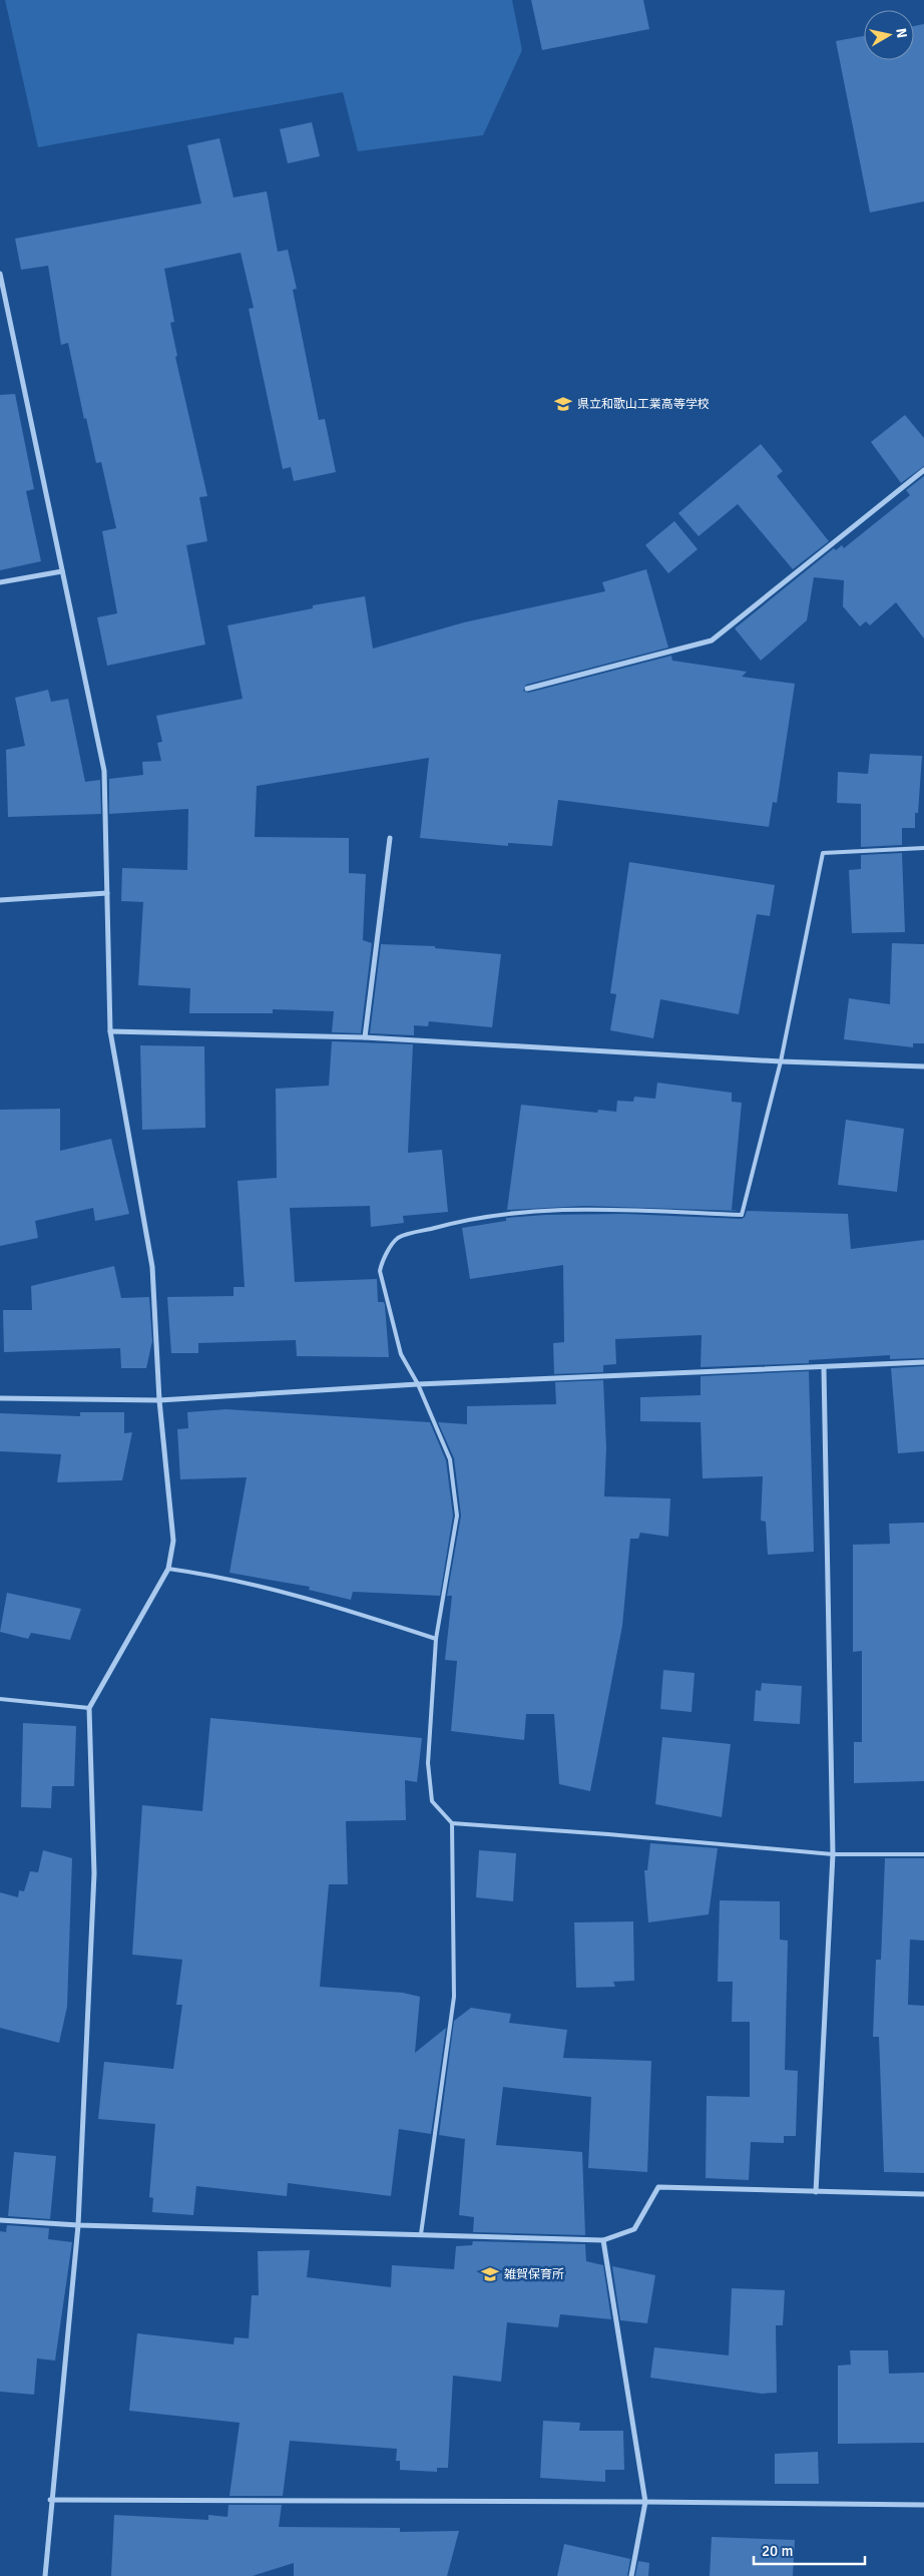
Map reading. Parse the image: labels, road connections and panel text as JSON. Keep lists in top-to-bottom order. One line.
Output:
{"places":{"school or university":["県立和歌山工業高等学校","雑賀保育所"]},"scale_bar":"20 m","north":"right"}
